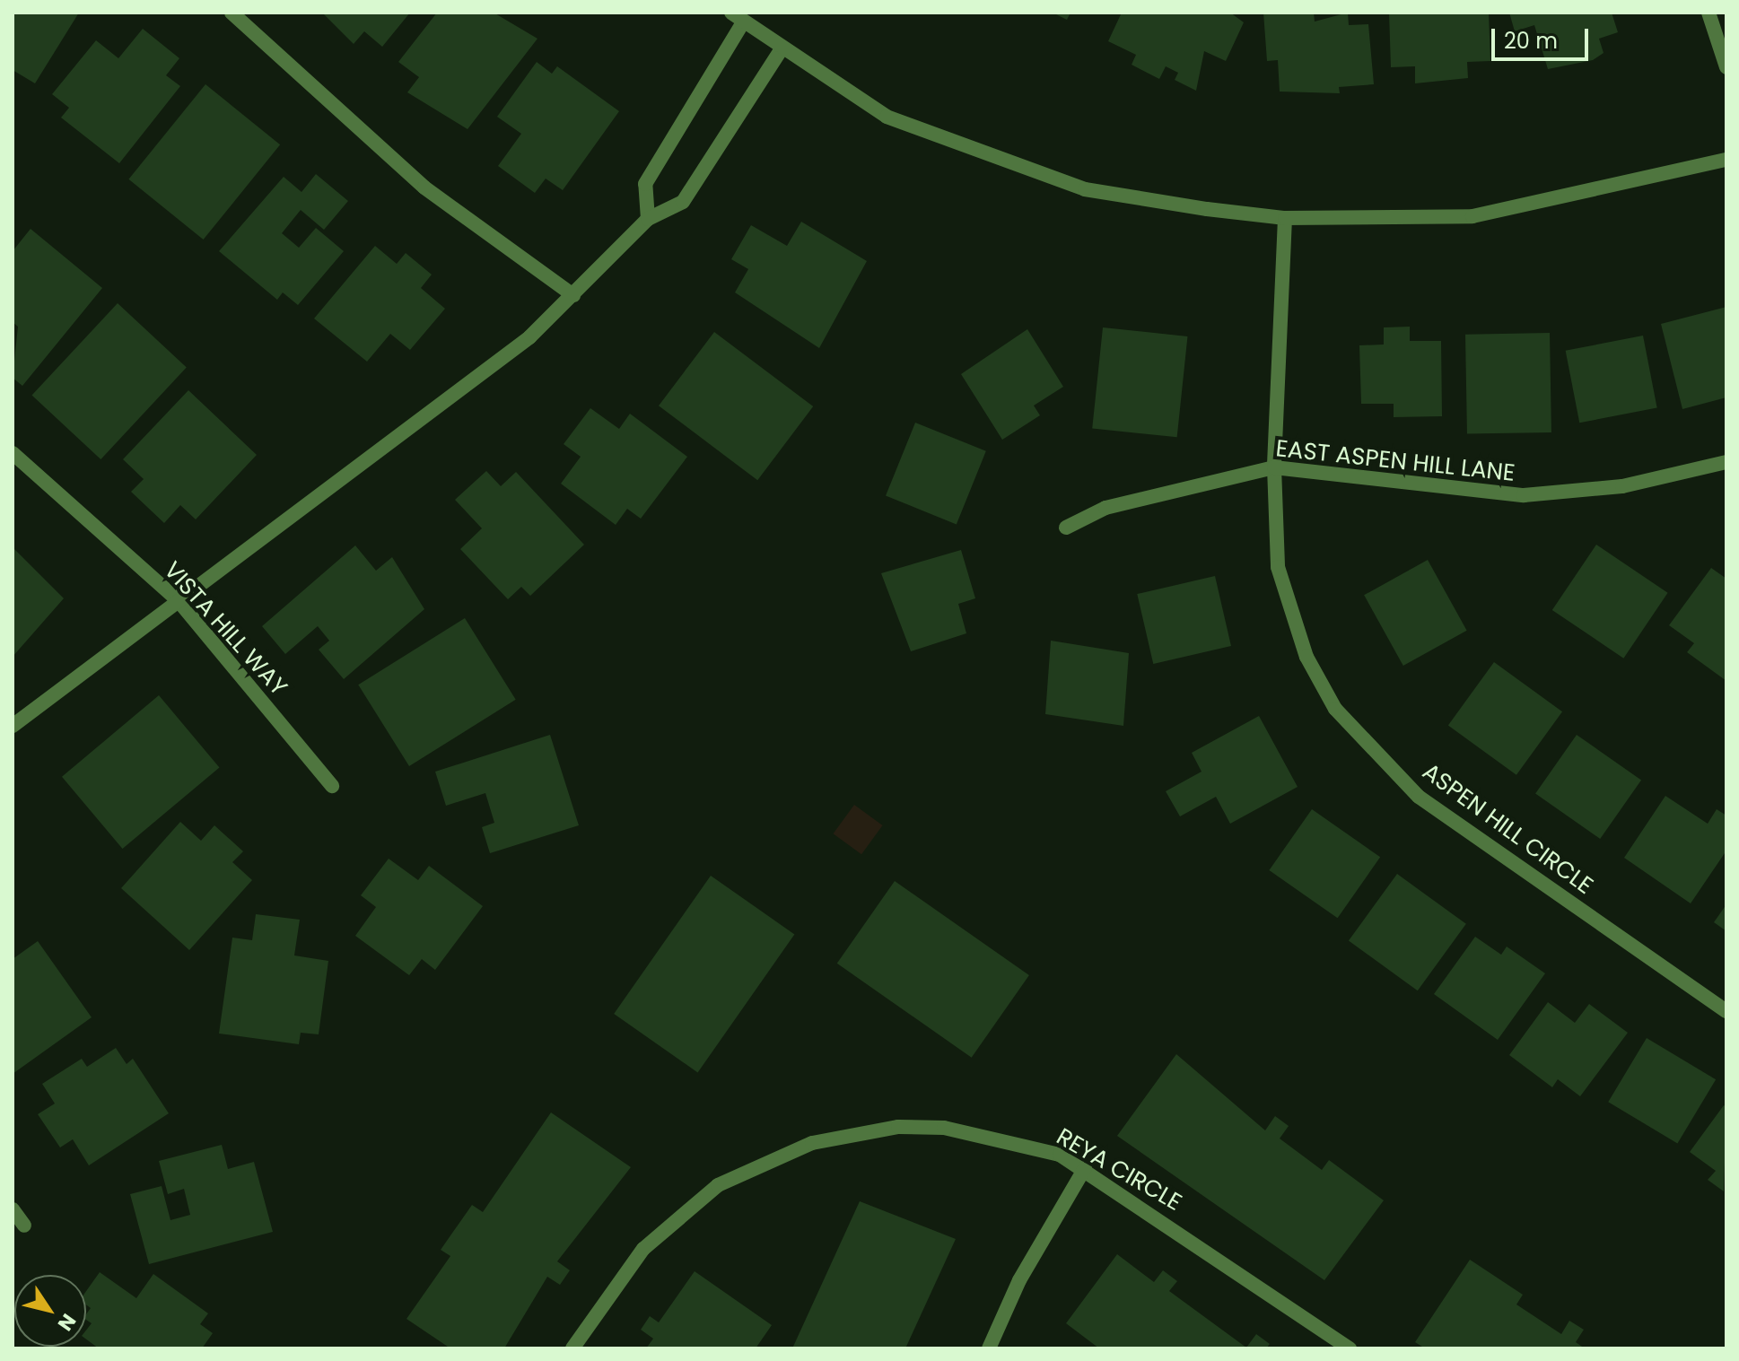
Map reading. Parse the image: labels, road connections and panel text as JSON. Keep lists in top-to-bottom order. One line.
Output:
{"streets":{"street":["EAST ASPEN HILL LANE","VISTA HILL WAY","ASPEN HILL CIRCLE","REYA CIRCLE"]},"crossings":[["EAST ASPEN HILL LANE","ASPEN HILL CIRCLE"]],"scale_bar":"20 m","north":"bottom right"}
